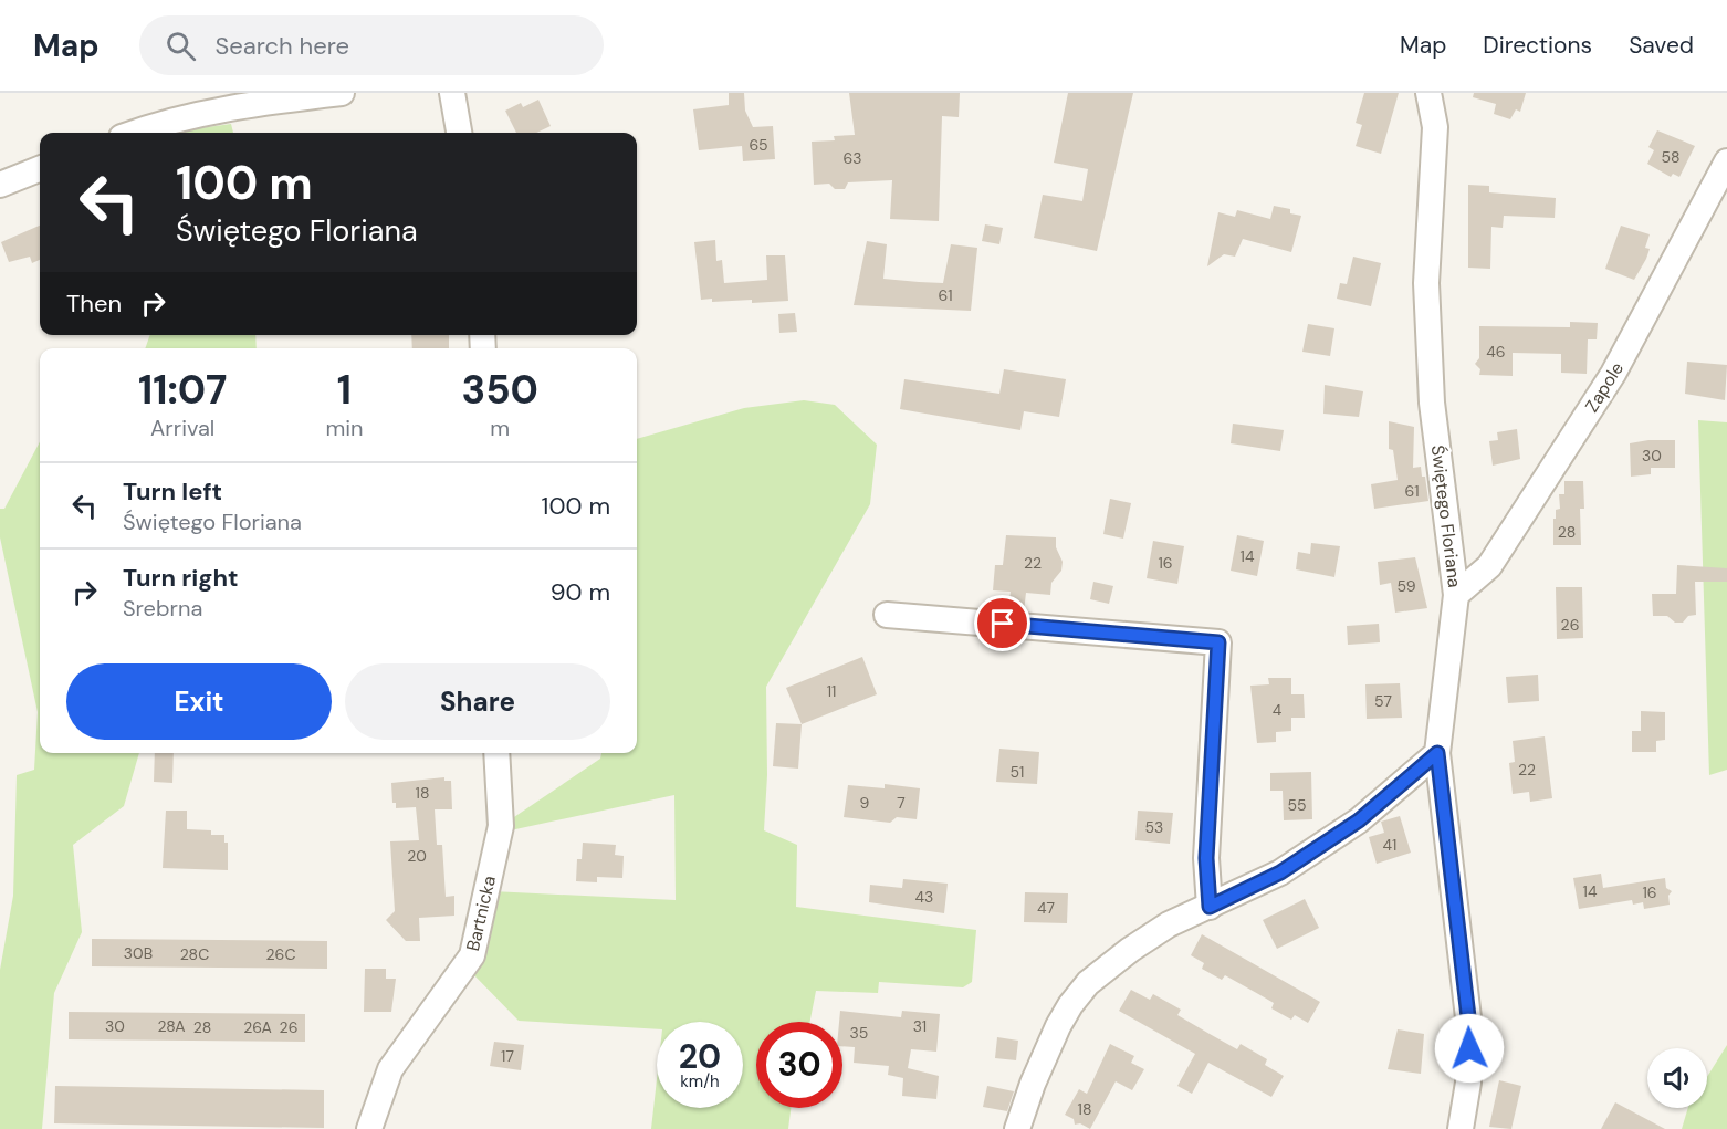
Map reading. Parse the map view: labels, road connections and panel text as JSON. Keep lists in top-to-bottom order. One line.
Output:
{"streets":{"street":["Zapole","Świętego Floriana","Bartnicka"]},"crossings":[["Zapole","Świętego Floriana"]],"house_numbers":["65","58","63","61","46","30","61","28","14","22","16","59","26","11","57","4","22","51","18","9","7","55","53","41","20","14","16","43","47","30B","28C","26C","30","28A","31","28","26A","26","35","17","18"],"page":{"header":"Map","search":"Search here","nav":["Map","Directions","Saved"],"turn":["100 m","Świętego Floriana"],"then":"Then","eta":["11:07","Arrival","1","min","350","m"],"list":[{"name":"Turn left","note":"Świętego Floriana","value":"100 m"},{"name":"Turn right","note":"Srebrna","value":"90 m"}],"buttons":["Exit","Share"],"speed":"20 km/h","limit":"30"}}
